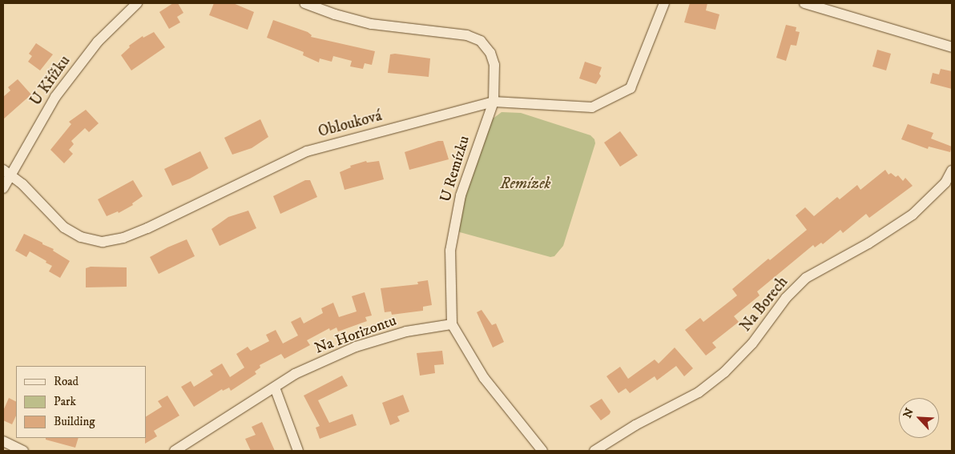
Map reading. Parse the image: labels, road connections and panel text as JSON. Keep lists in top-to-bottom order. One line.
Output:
{"streets":{"street":["U Křížku","Oblouková","U Remízku","Na Borech","Na Horizontu"]},"crossings":[["U Křížku","Oblouková"],["Oblouková","U Remízku"],["U Remízku","Na Horizontu"]],"parks":["Remízek"],"legend":["Road","Park","Building"],"north":"top left"}
